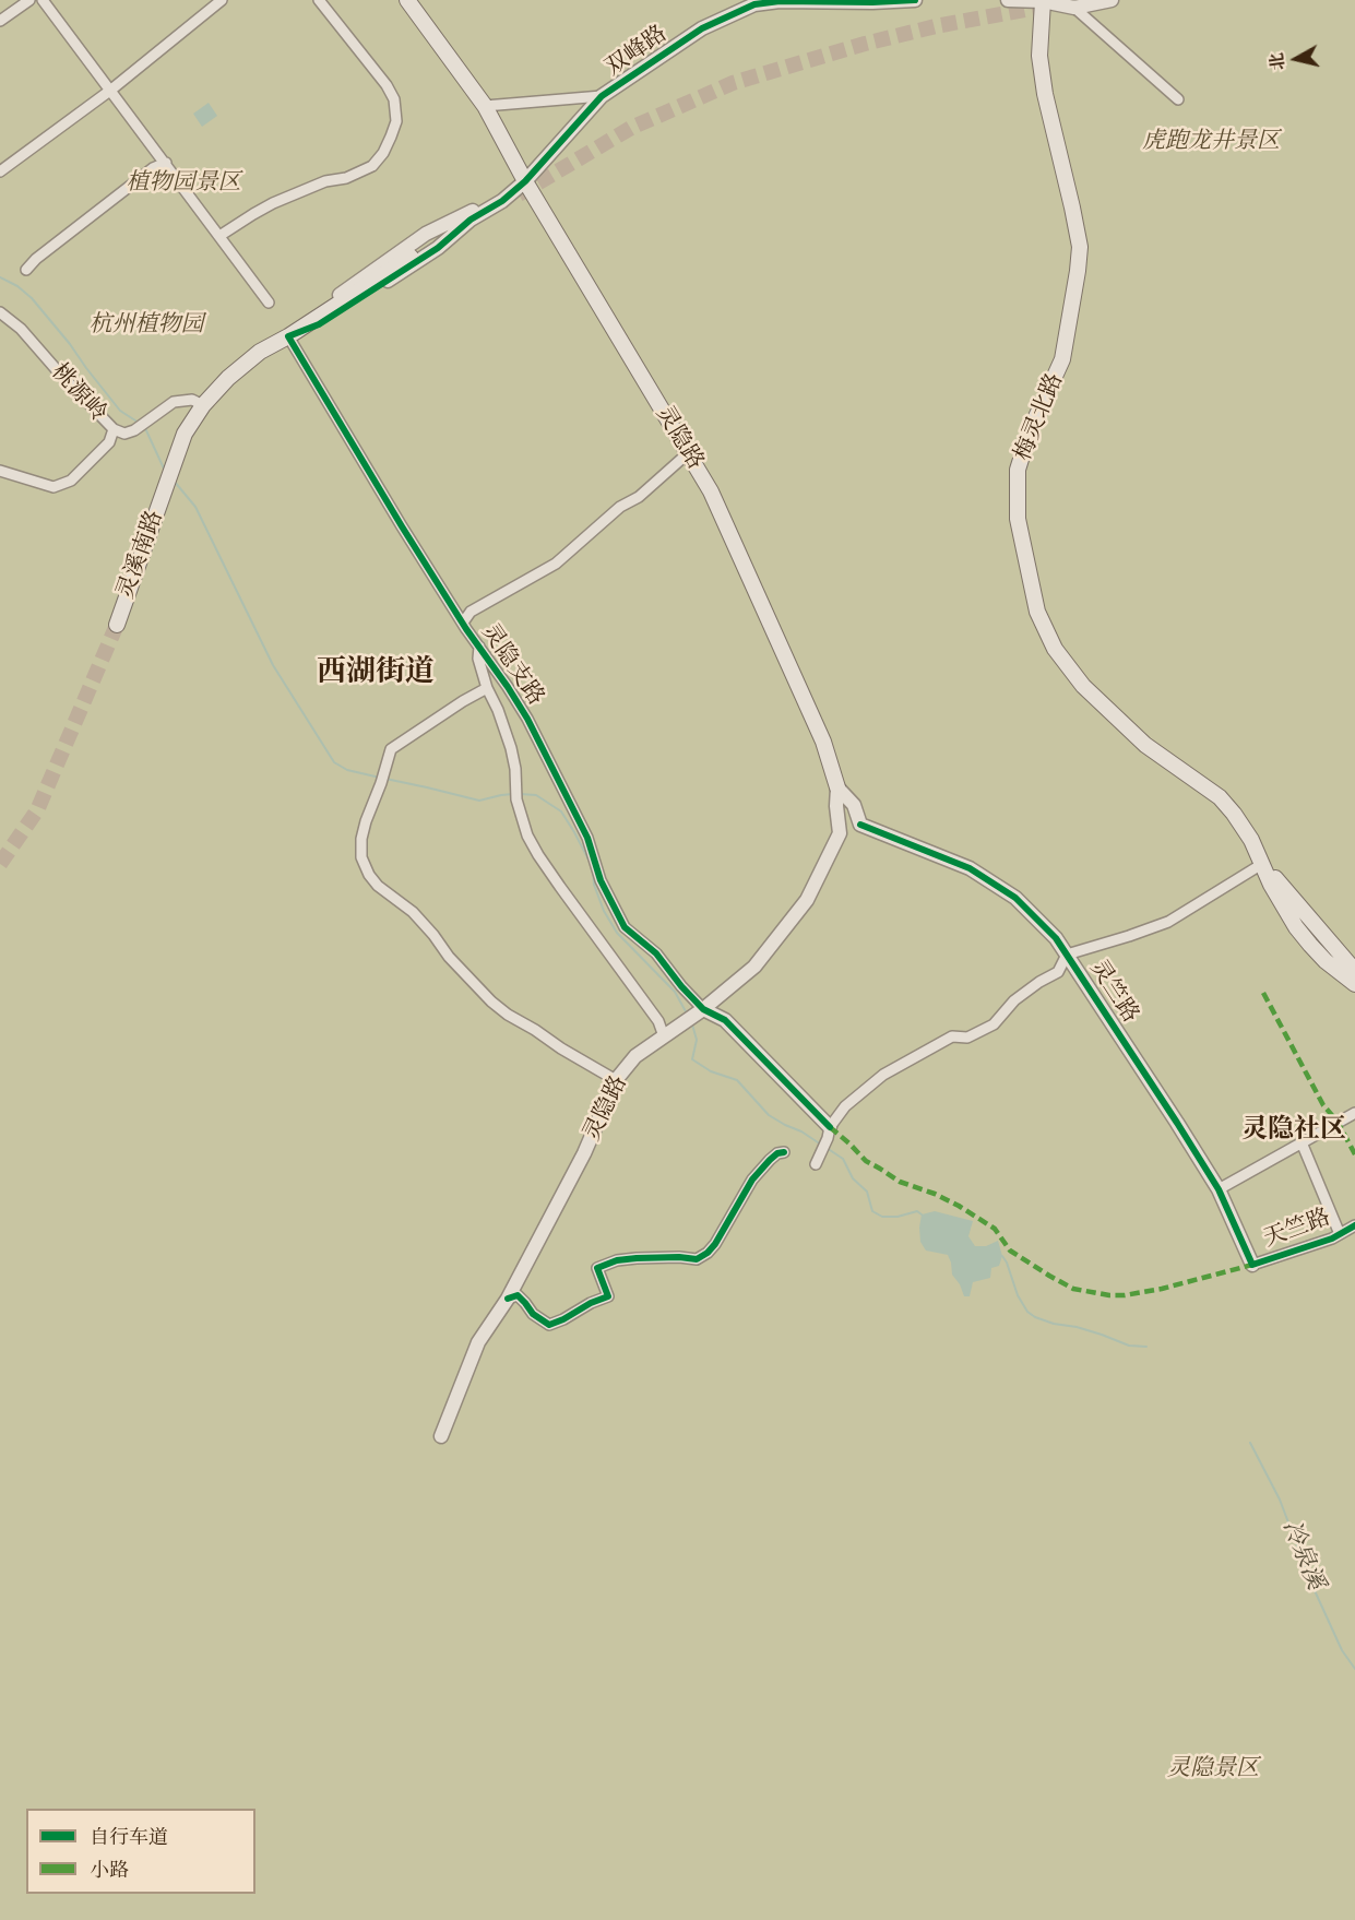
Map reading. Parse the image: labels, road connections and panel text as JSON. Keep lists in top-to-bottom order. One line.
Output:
{"streets":{"main road":["梅灵北路","灵隐路","灵溪南路"],"street":["双峰路","桃源岭","灵隐支路","灵竺路","天竺路"]},"crossings":[["双峰路","灵隐路"],["双峰路","灵隐支路"],["桃源岭","灵溪南路"],["灵隐路","灵隐支路"],["灵竺路","天竺路"]],"districts":["西湖街道","灵隐社区"],"water":["冷泉溪"],"parks":["虎跑龙井景区","植物园景区","杭州植物园","灵隐景区"],"legend":["自行车道","小路"],"north":"left"}
